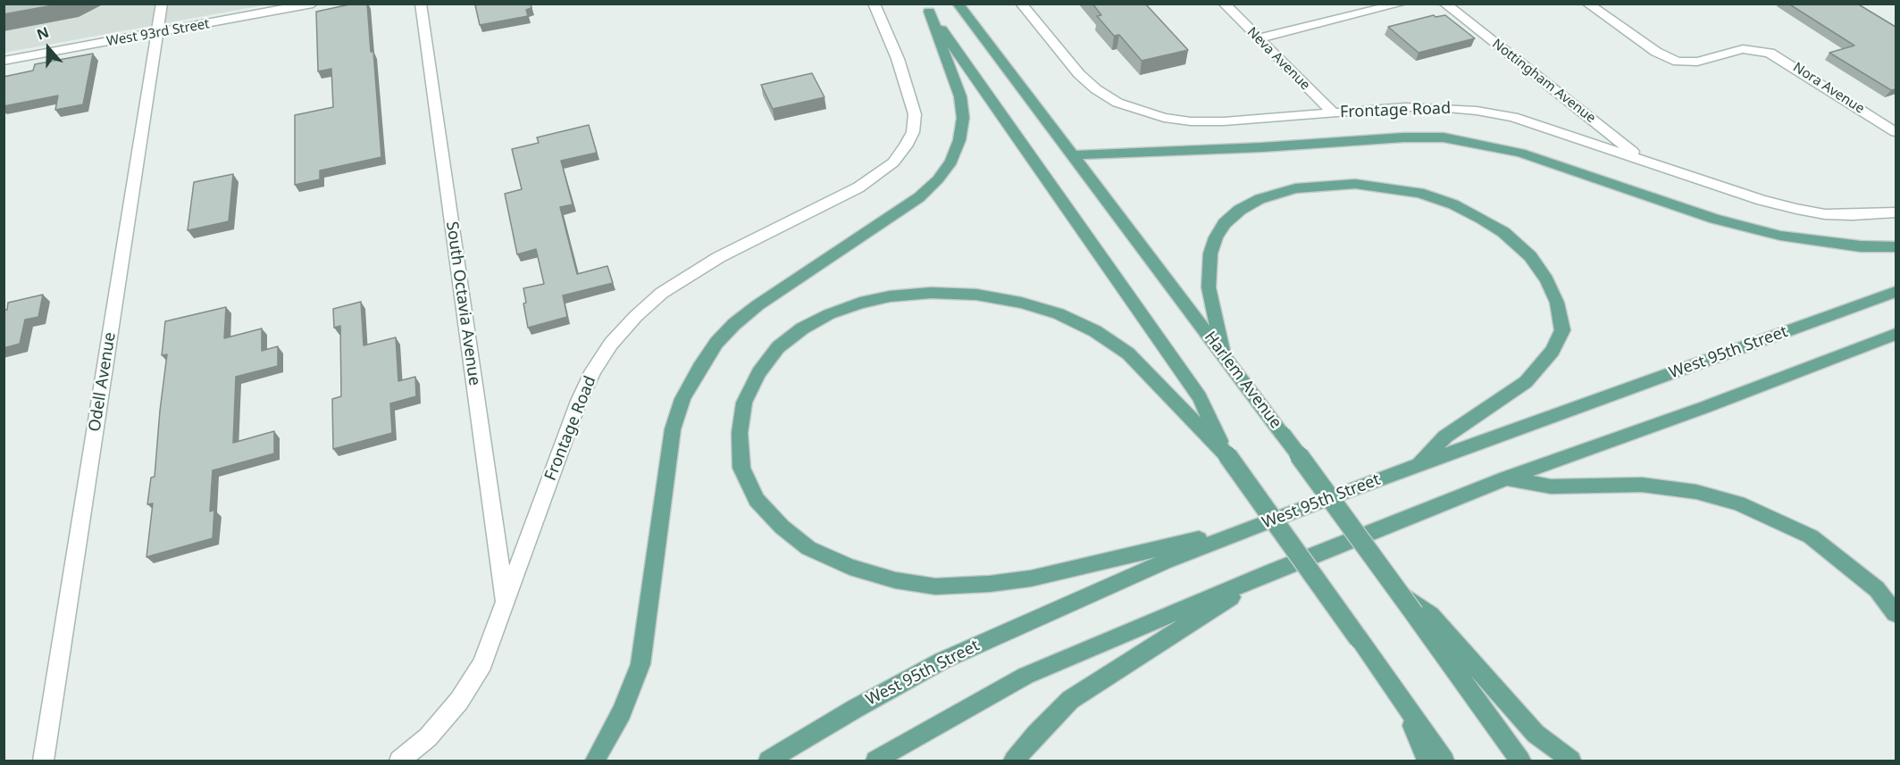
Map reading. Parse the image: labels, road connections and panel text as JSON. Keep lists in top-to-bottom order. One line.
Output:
{"streets":{"main road":["West 95th Street","Harlem Avenue"],"street":["West 93rd Street","Neva Avenue","Nottingham Avenue","Nora Avenue","Frontage Road","South Octavia Avenue","Odell Avenue"]},"crossings":[["West 93rd Street","Odell Avenue"],["Neva Avenue","Frontage Road"],["Nottingham Avenue","Frontage Road"],["Frontage Road","South Octavia Avenue"]],"north":"top"}
